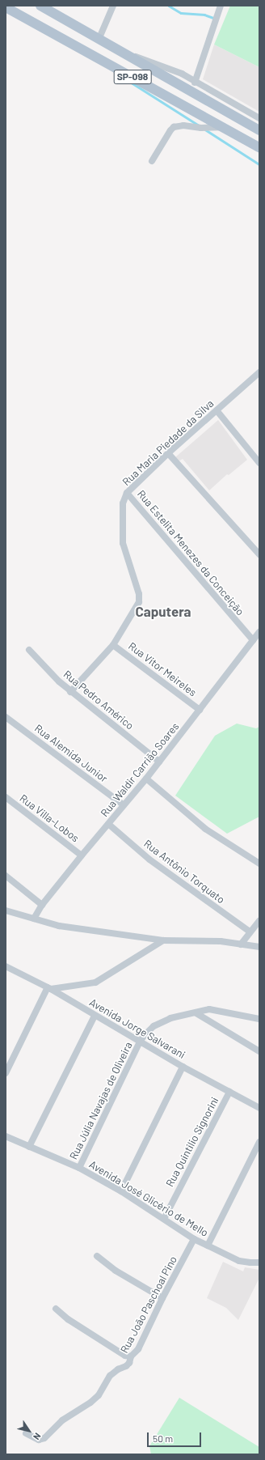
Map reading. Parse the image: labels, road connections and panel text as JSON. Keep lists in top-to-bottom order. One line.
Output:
{"streets":{"main road":["SP-098"],"street":["Rua Maria Piedade da Silva","Rua Estelita Menezes da Conceição","Rua Vitor Meireles","Rua Pedro Américo","Rua Alemida Junior","Rua Waldir Carrião Soares","Rua Villa-Lobos","Rua Antônio Torquato","Avenida Jorge Salvarani","Rua Júlia Navajas de Oliveira","Rua Quintilio Signorini","Avenida José Glicério de Mello","Rua João Paschoal Pino"]},"crossings":[["Rua Maria Piedade da Silva","Rua Estelita Menezes da Conceição"],["Rua Maria Piedade da Silva","Rua Vitor Meireles"],["Rua Maria Piedade da Silva","Rua Pedro Américo"],["Rua Estelita Menezes da Conceição","Rua Waldir Carrião Soares"],["Rua Vitor Meireles","Rua Waldir Carrião Soares"],["Rua Pedro Américo","Rua Waldir Carrião Soares"],["Rua Alemida Junior","Rua Waldir Carrião Soares"],["Rua Waldir Carrião Soares","Rua Villa-Lobos"],["Rua Waldir Carrião Soares","Rua Antônio Torquato"],["Avenida Jorge Salvarani","Rua Júlia Navajas de Oliveira"],["Avenida Jorge Salvarani","Rua Quintilio Signorini"],["Rua Júlia Navajas de Oliveira","Avenida José Glicério de Mello"],["Rua Quintilio Signorini","Avenida José Glicério de Mello"],["Avenida José Glicério de Mello","Rua João Paschoal Pino"]],"districts":["Caputera"],"scale_bar":"50 m","north":"bottom right"}
